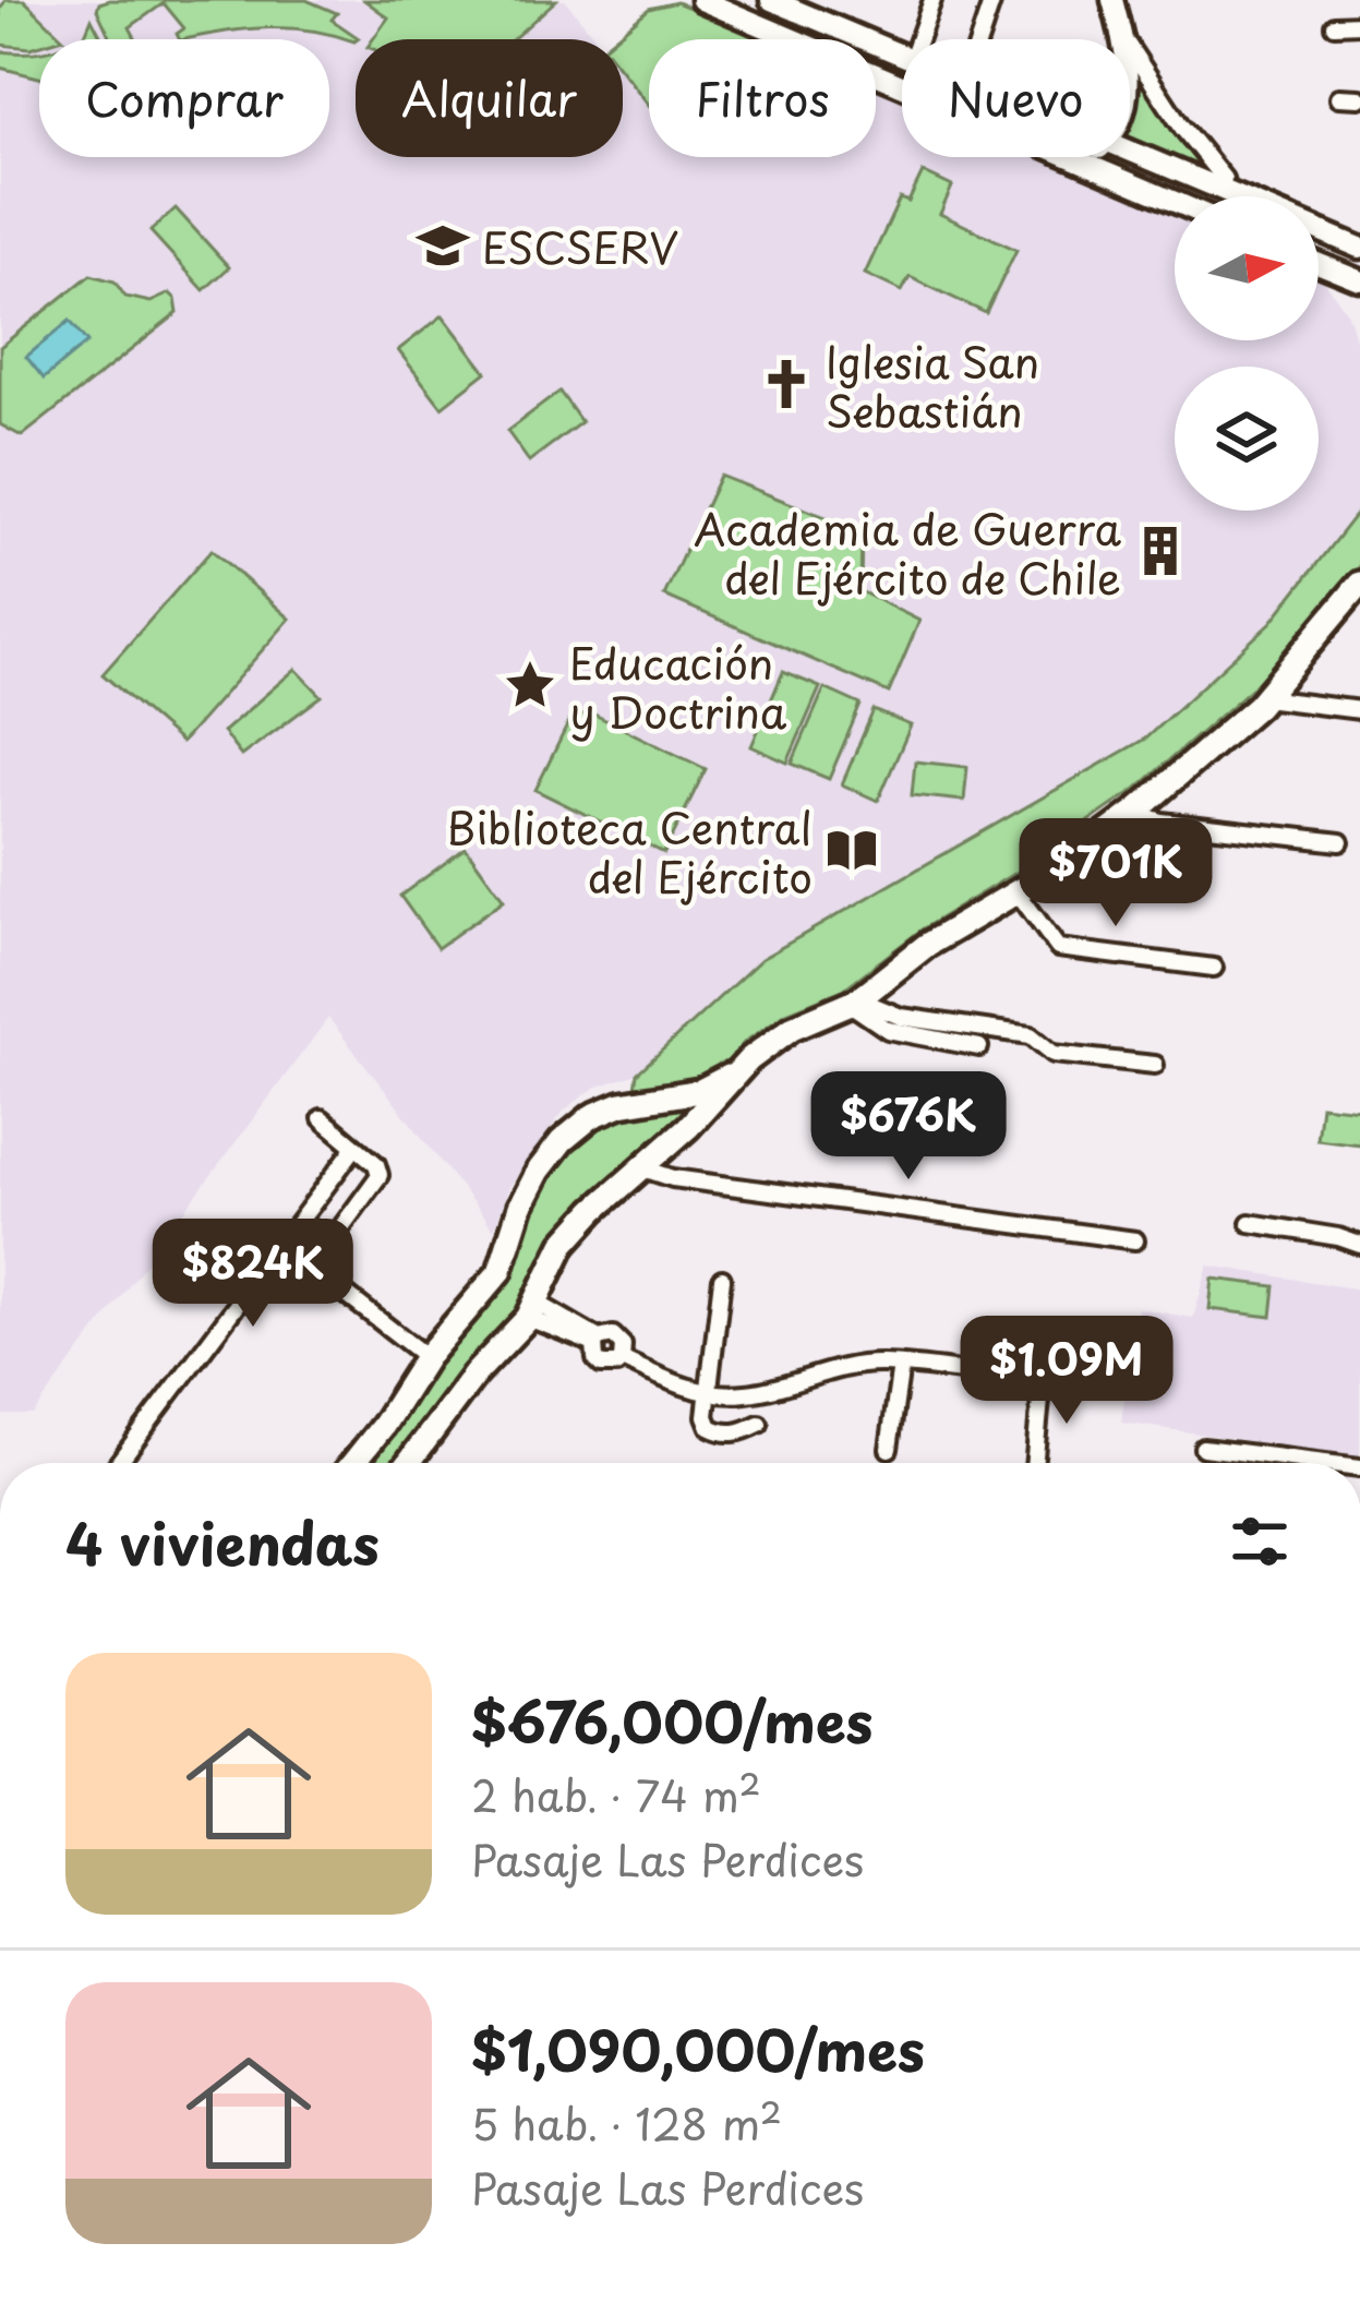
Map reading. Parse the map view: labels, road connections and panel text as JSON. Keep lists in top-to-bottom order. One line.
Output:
{"places":{"school or university":["ESCSERV"],"church":["Iglesia San Sebastián"],"building":["Academia de Guerra del Ejército de Chile"],"place":["Educación y Doctrina"],"library":["Biblioteca Central del Ejército"]},"north":"right","page":{"chip":["Comprar","Alquilar","Filtros","Nuevo"],"price":["$701K","$676K","$824K","$1.09M"],"heading":"4 viviendas","list":[{"name":"$676,000/mes","note":"2 hab. · 74 m² · Pasaje Las Perdices"},{"name":"$1,090,000/mes","note":"5 hab. · 128 m² · Pasaje Las Perdices"}]}}
